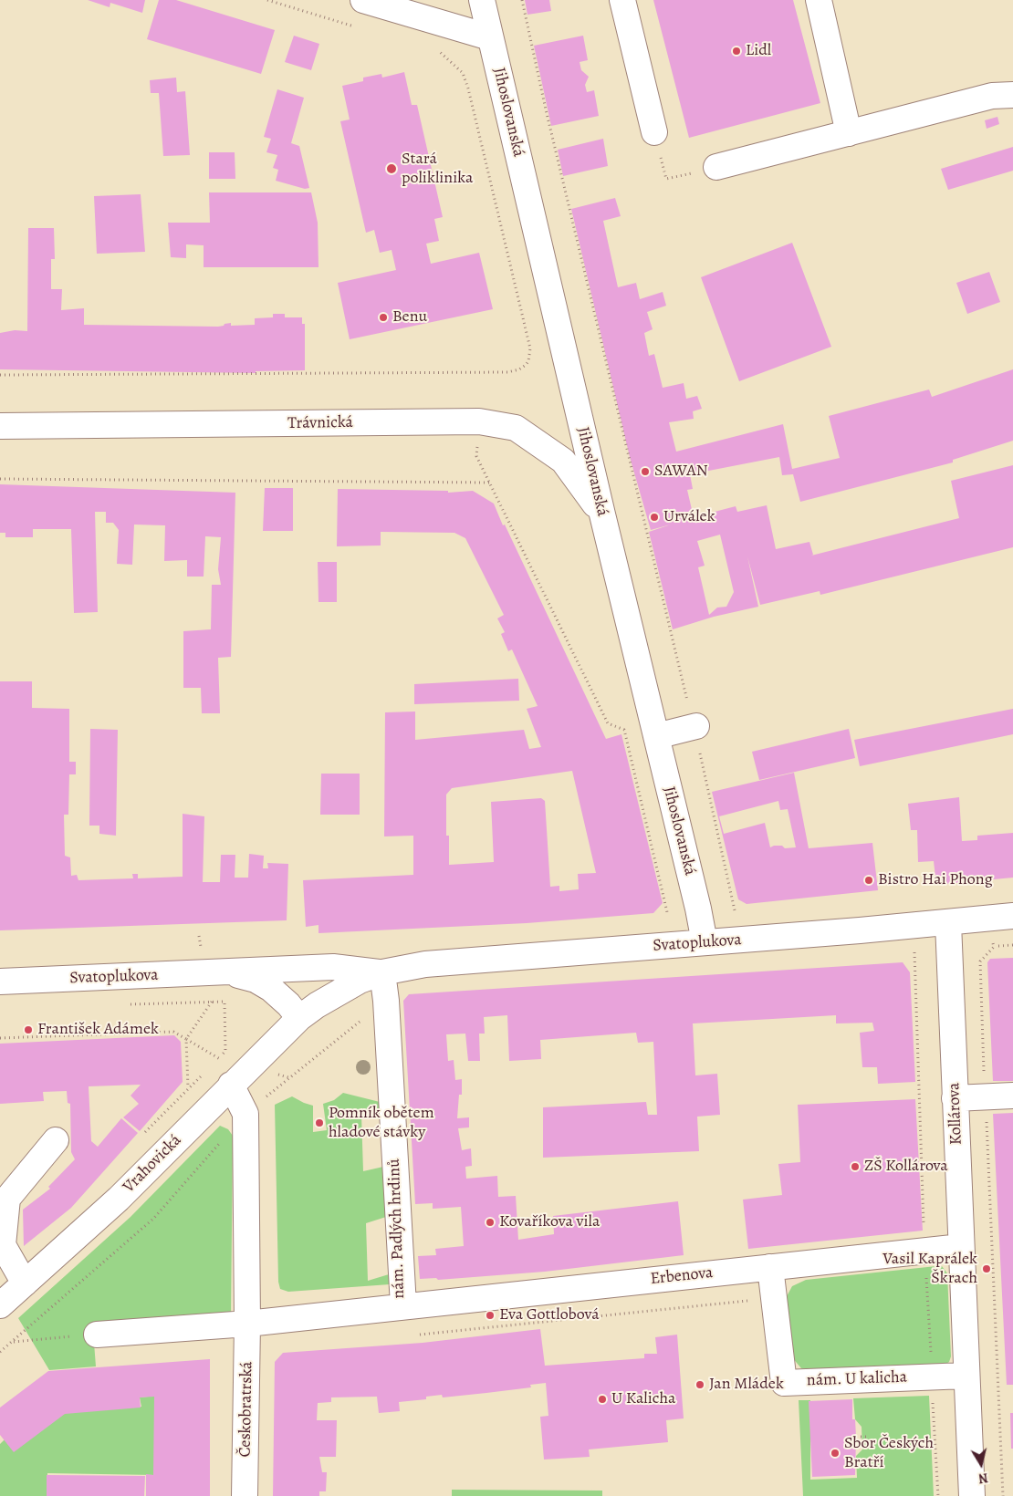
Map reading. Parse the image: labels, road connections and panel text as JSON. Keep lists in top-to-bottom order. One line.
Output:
{"streets":{"street":["Jihoslovanská","Trávnická","Svatoplukova","Kollárova","Vrahovická","nám. Padlých hrdinů","Erbenova","nám. U kalicha","Českobratrská"]},"crossings":[["Jihoslovanská","Trávnická"],["Jihoslovanská","Svatoplukova"],["Svatoplukova","Kollárova"],["Svatoplukova","Vrahovická"],["Svatoplukova","nám. Padlých hrdinů"],["Kollárova","Erbenova"],["Kollárova","nám. U kalicha"],["nám. Padlých hrdinů","Erbenova"],["nám. Padlých hrdinů","Českobratrská"],["Erbenova","nám. U kalicha"]],"places":["Lidl","Stará poliklinika","Benu","SAWAN","Urválek","Bistro Hai Phong","František Adámek","Pomník obětem hladové stávky","ZŠ Kollárova","Kovaříkova vila","Vasil Kaprálek Škrach","Eva Gottlobová","Jan Mládek","U Kalicha","Sbor Českých Bratří"],"north":"bottom"}
